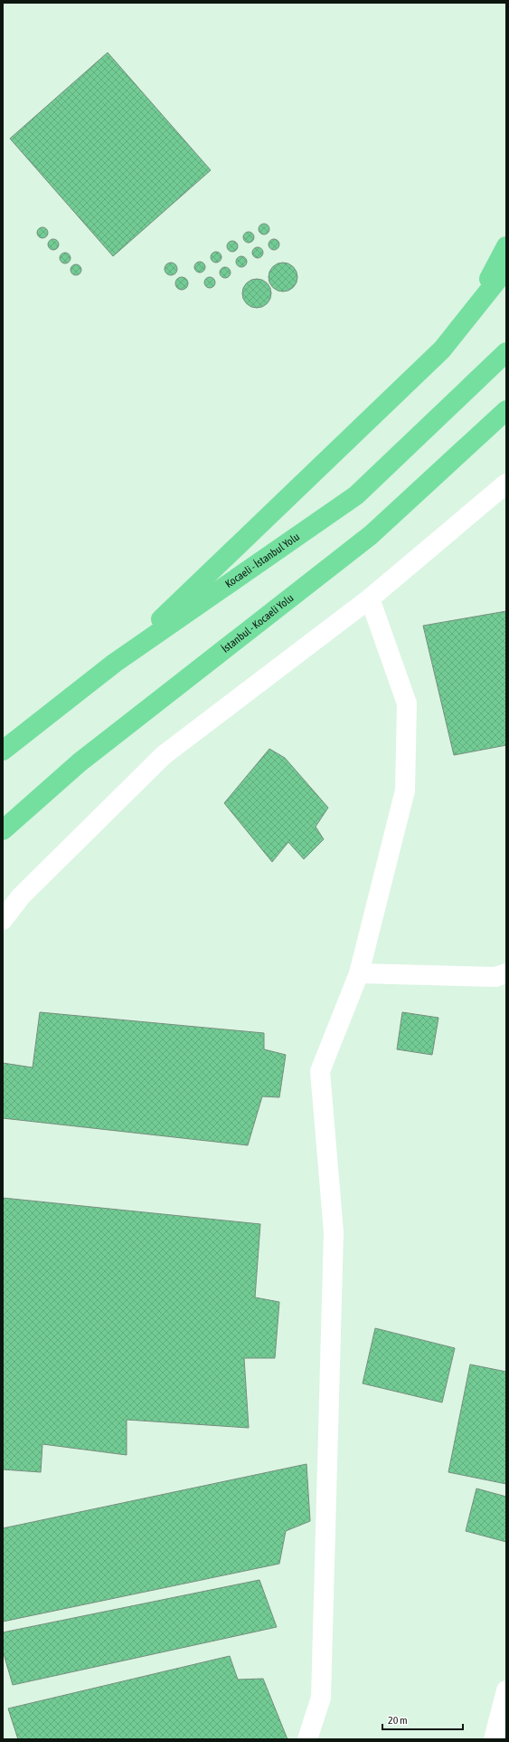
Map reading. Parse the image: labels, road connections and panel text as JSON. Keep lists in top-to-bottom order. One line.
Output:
{"streets":{"highway":["Kocaeli - İstanbul Yolu","İstanbul - Kocaeli Yolu"]},"scale_bar":"20 m"}
